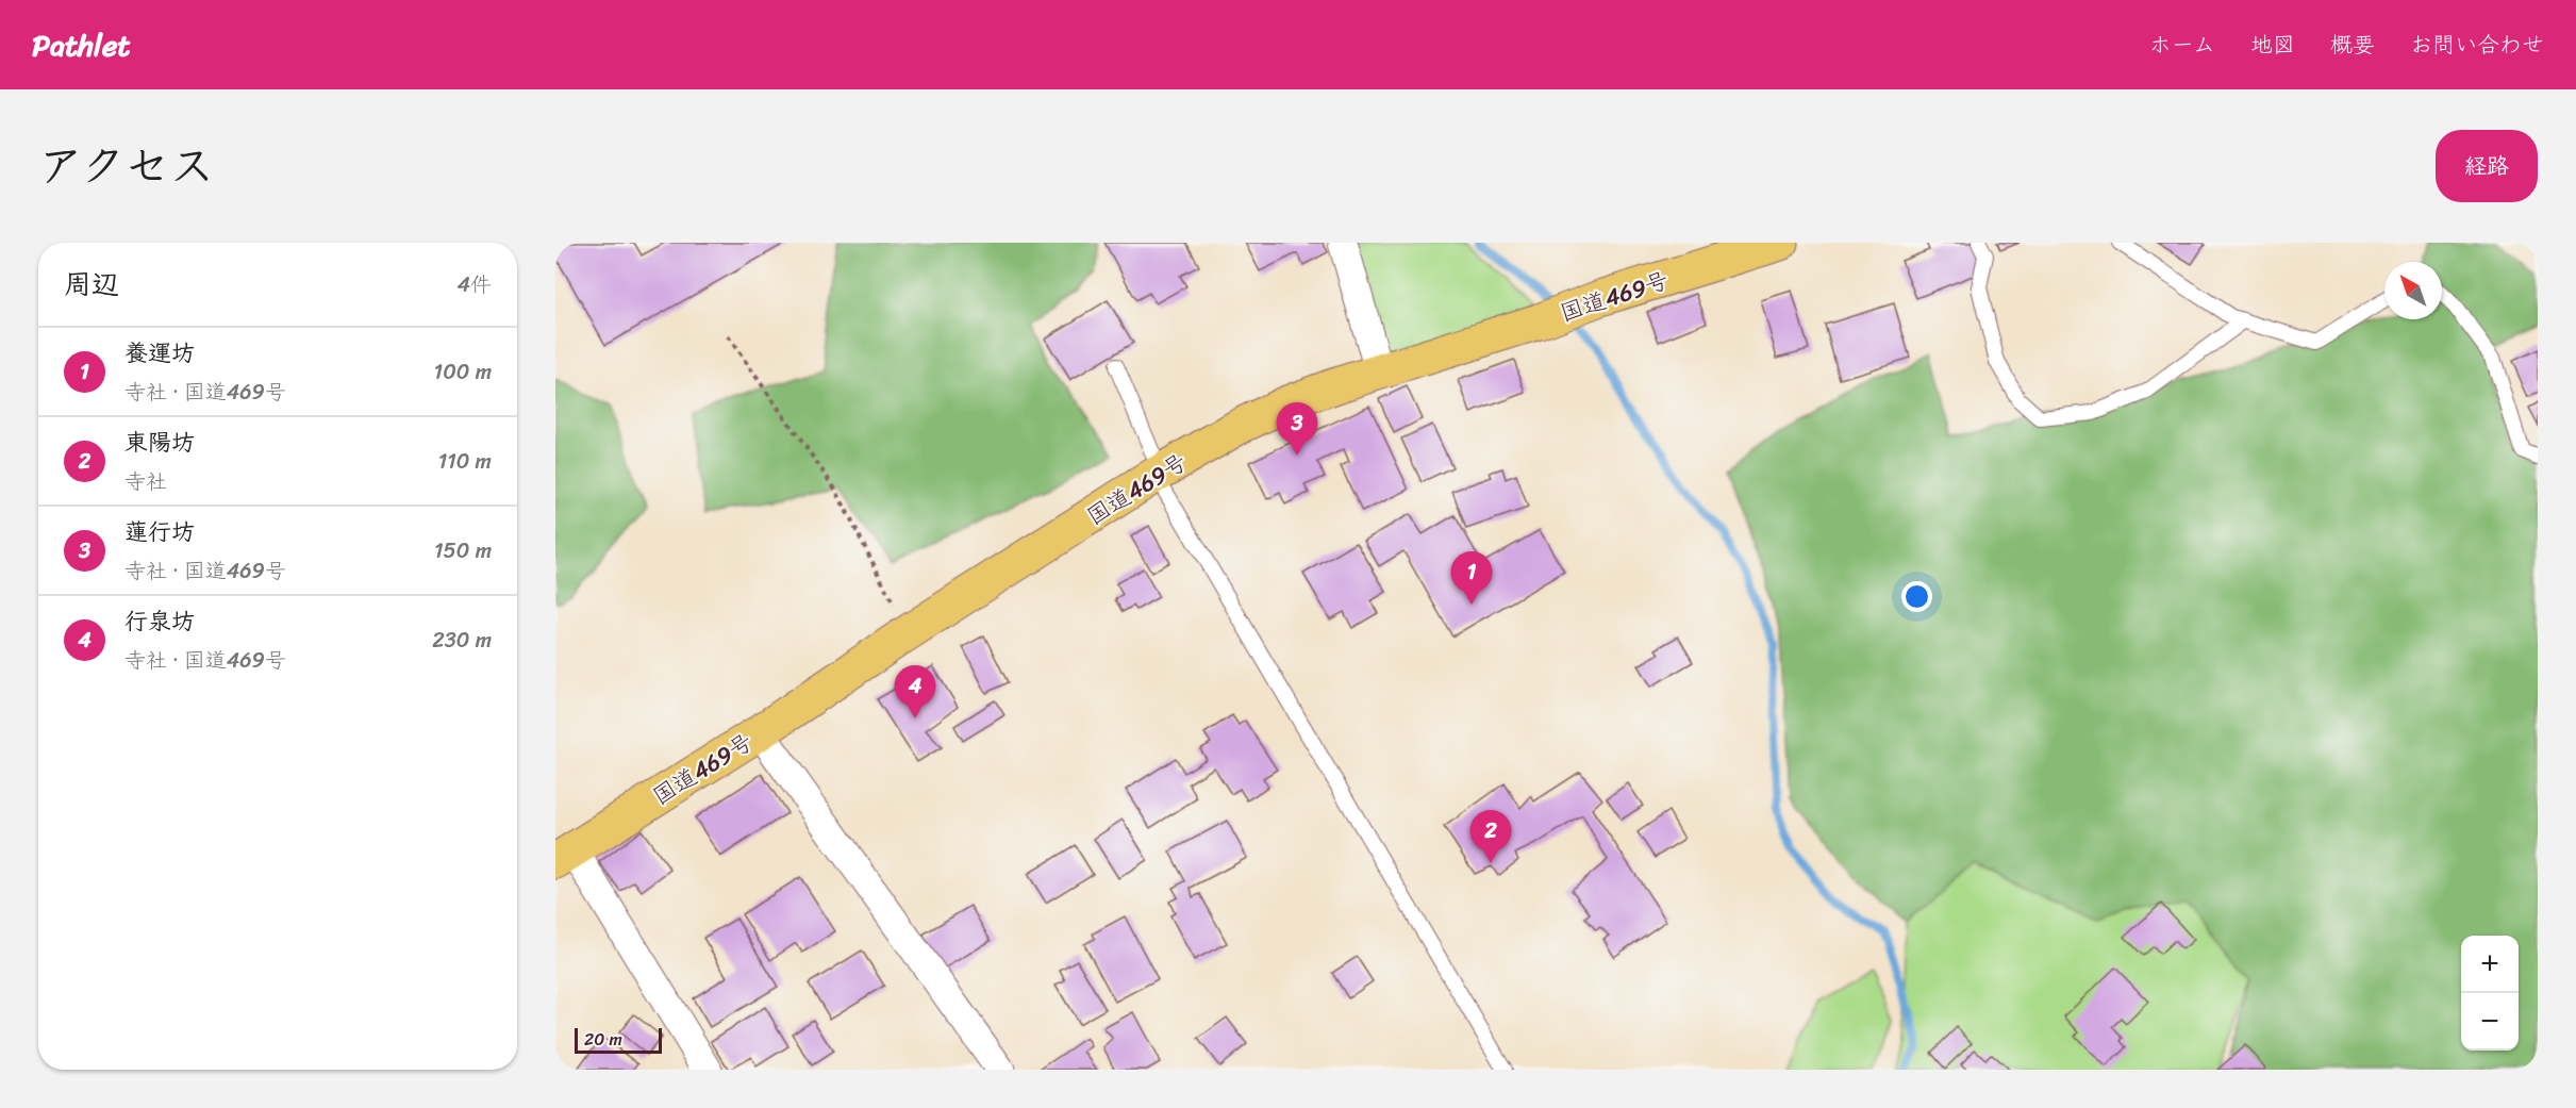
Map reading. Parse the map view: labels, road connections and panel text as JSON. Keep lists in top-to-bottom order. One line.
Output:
{"streets":{"highway":["国道469号"]},"scale_bar":"20 m","north":"top left","page":{"header":"Pathlet","nav":["ホーム","地図","概要","お問い合わせ"],"title":"アクセス","buttons":"経路","heading":["周辺","4件"],"list":[{"mark":"1","name":"養運坊","note":"寺社 · 国道469号","value":"100 m"},{"mark":"2","name":"東陽坊","note":"寺社","value":"110 m"},{"mark":"3","name":"蓮行坊","note":"寺社 · 国道469号","value":"150 m"},{"mark":"4","name":"行泉坊","note":"寺社 · 国道469号","value":"230 m"}],"pins":["3","1","4","2"],"map_buttons":["+","−"],"scale":"20 m"}}
